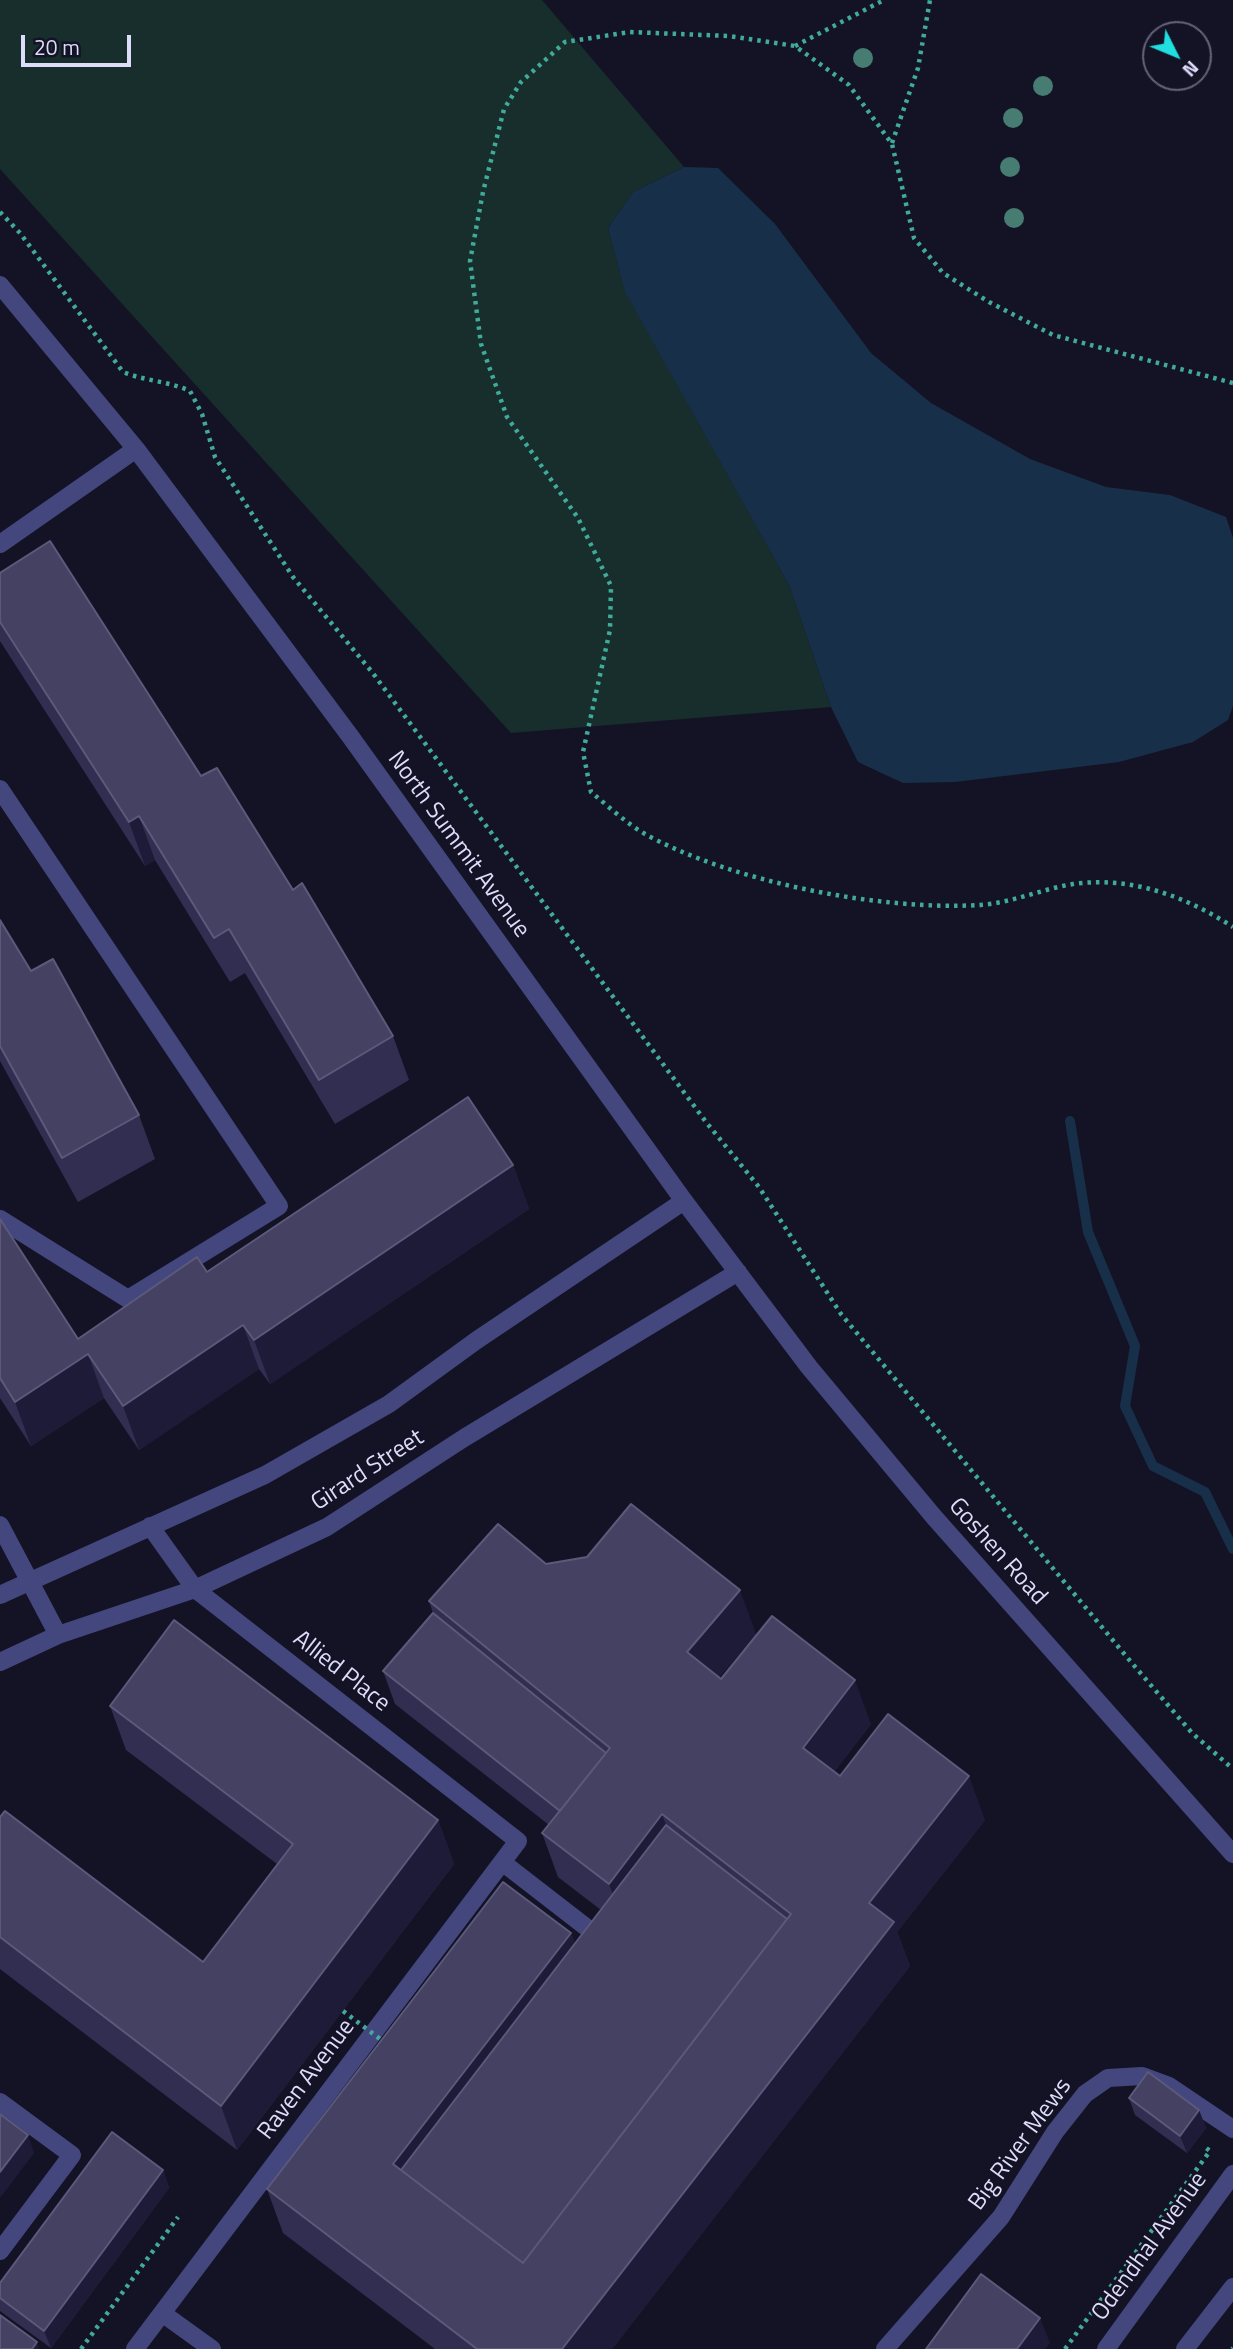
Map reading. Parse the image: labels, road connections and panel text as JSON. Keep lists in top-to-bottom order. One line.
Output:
{"streets":{"street":["North Summit Avenue","Girard Street","Goshen Road","Allied Place","Raven Avenue","Big River Mews","Odendhal Avenue"]},"crossings":[["North Summit Avenue","Girard Street"],["North Summit Avenue","Goshen Road"],["Girard Street","Goshen Road"],["Girard Street","Allied Place"],["Allied Place","Raven Avenue"]],"scale_bar":"20 m","north":"bottom right"}
